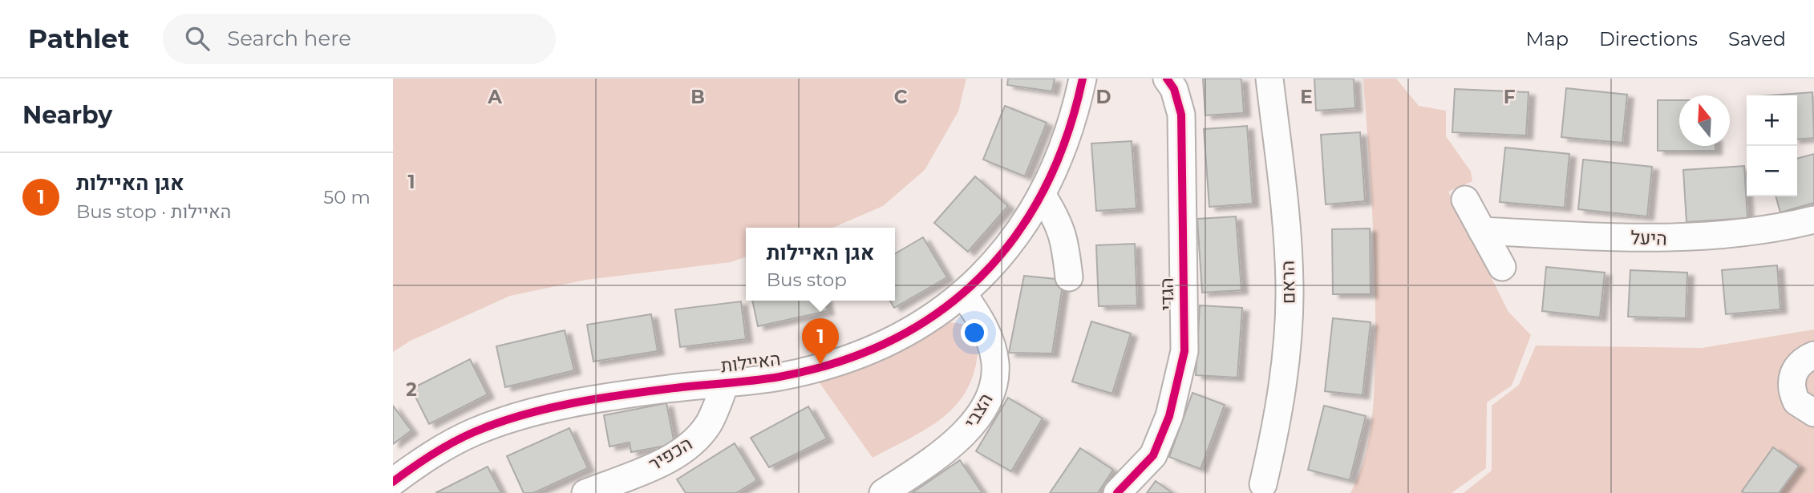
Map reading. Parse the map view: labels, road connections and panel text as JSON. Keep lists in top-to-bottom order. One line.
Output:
{"streets":{"street":["היעל","הראם","הגדי","האיילות","הצבי","הכפיר"]},"crossings":[["האיילות","הצבי"],["האיילות","הכפיר"]],"north":"top","page":{"header":"Pathlet","search":"Search here","nav":["Map","Directions","Saved"],"heading":"Nearby","map_buttons":["+","−"],"list":[{"mark":"1","name":"אגן האיילות","note":"Bus stop · האיילות","value":"50 m"}],"popup":["אגן האיילות","Bus stop"],"pins":"1"},"grid":{"columns":["A","B","C","D","E","F"],"rows":["1","2"]}}
